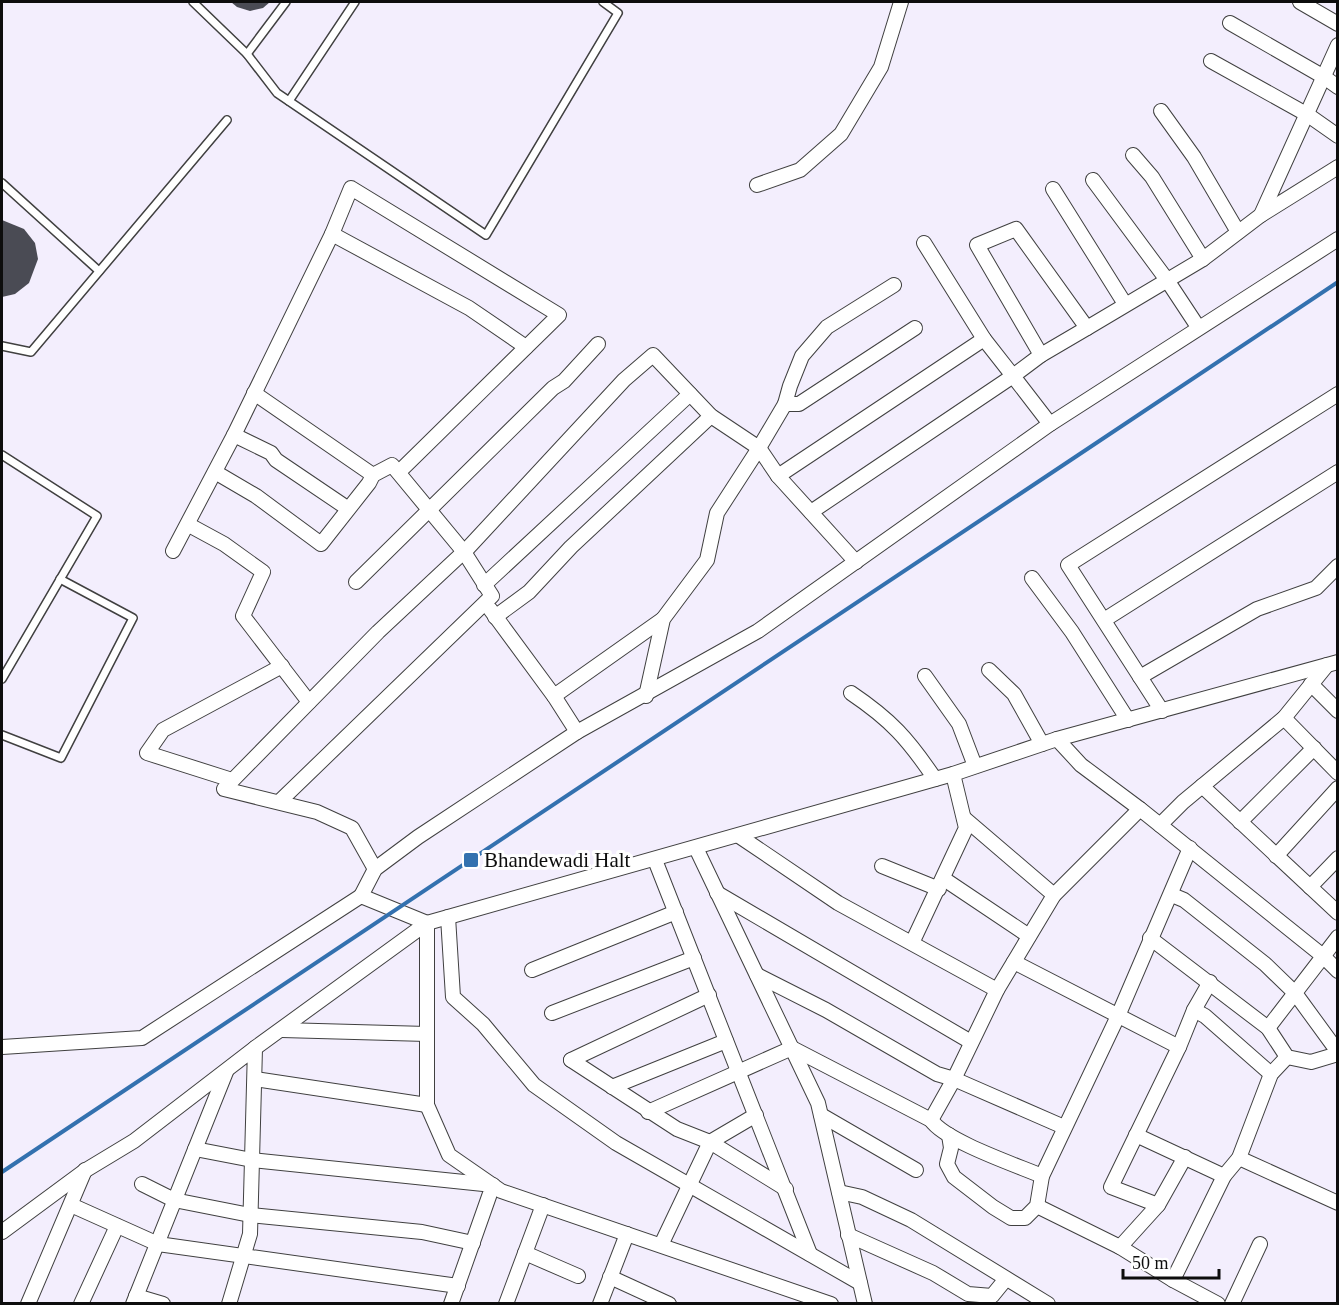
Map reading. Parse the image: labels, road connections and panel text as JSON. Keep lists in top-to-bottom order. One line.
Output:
{"places":{"transit":["Bhandewadi Halt"]},"scale_bar":"50 m"}
